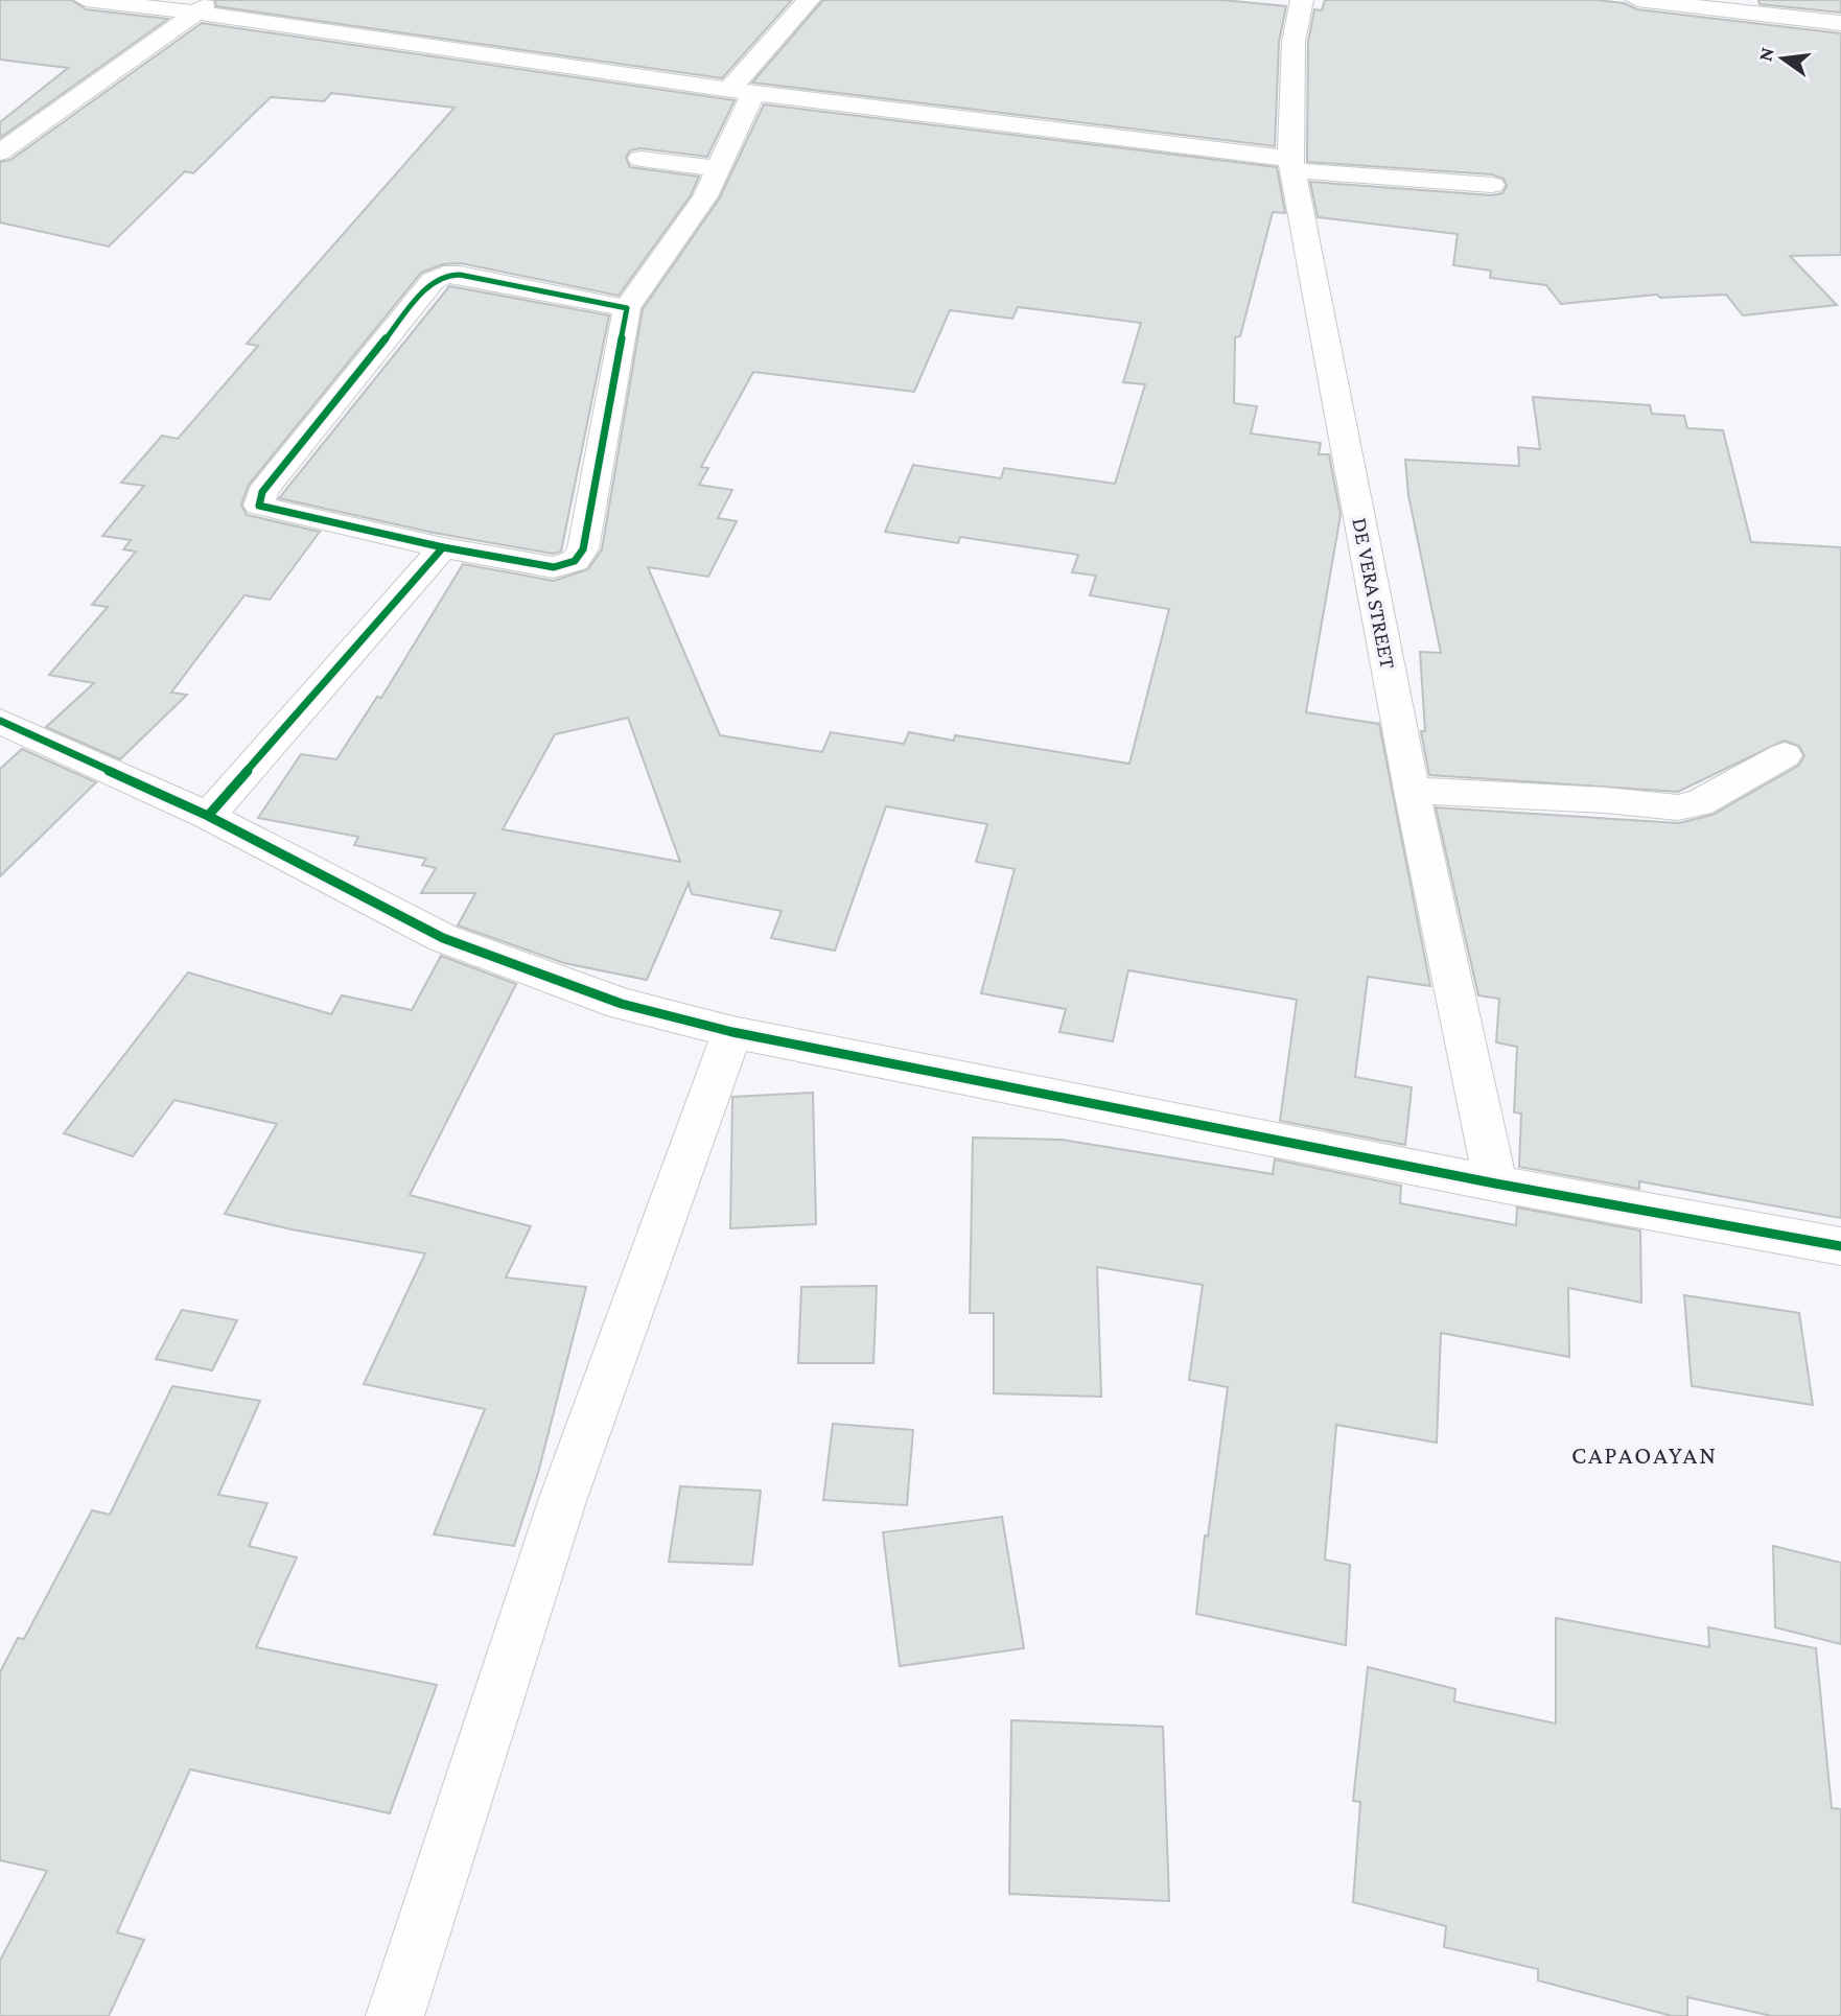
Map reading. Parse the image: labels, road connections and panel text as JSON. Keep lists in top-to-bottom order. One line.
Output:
{"streets":{"street":["DE VERA STREET"]},"districts":["CAPAOAYAN"],"north":"left"}
